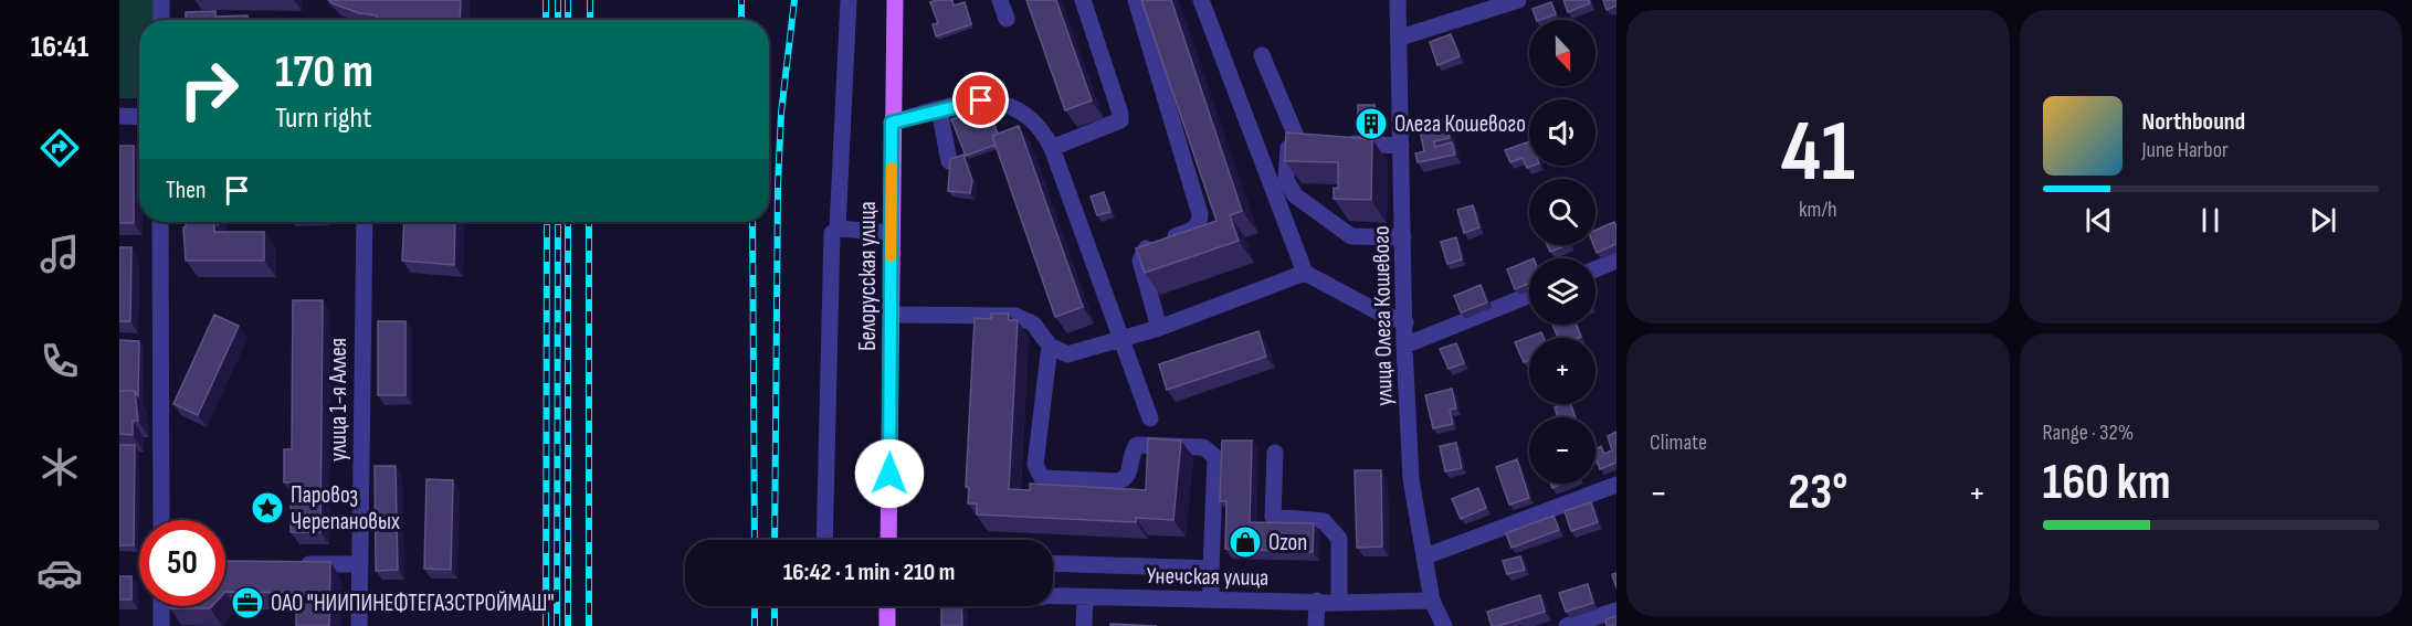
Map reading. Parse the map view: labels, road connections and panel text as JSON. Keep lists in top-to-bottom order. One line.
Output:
{"streets":{"main road":["Белорусская улица"],"street":["улица Олега Кошевого","улица 1-я Аллея","Унечская улица"]},"crossings":[["улица Олега Кошевого","Унечская улица"]],"places":{"building":["Олега Кошевого"],"place":["Паровоз Черепановых"],"shop":["Ozon"],"office":["ОАО \"НИИПИНЕФТЕГАЗСТРОЙМАШ\""]},"north":"bottom","page":{"tabs":"16:41","tile":[["41","km/h"],"Climate",["Range · 32%","160 km"]],"map_buttons":["+","−"],"turn":["170 m","Turn right"],"song":["Northbound","June Harbor"],"then":"Then","heat":["−","23°","+"],"limit":"50","trip":"16:42 · 1 min · 210 m"}}
